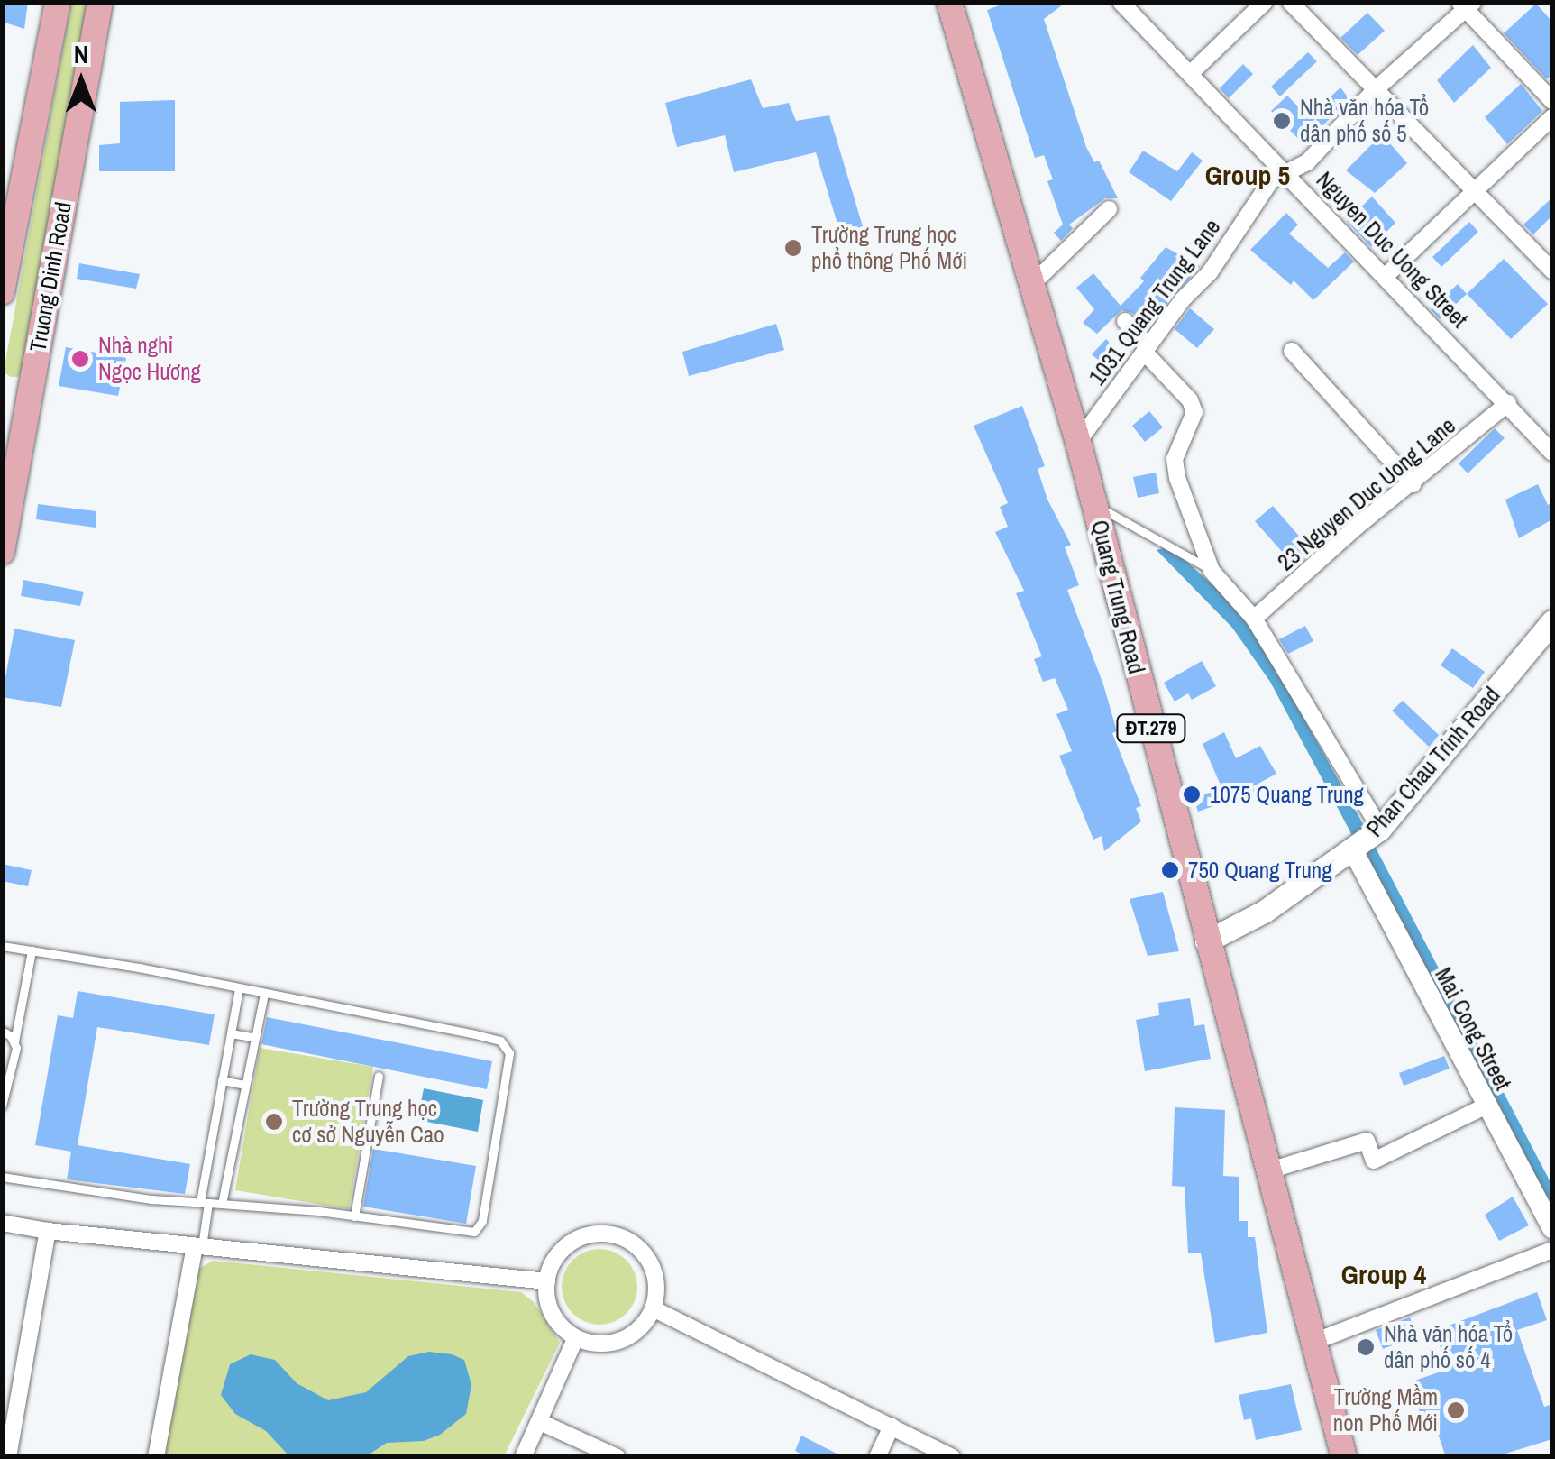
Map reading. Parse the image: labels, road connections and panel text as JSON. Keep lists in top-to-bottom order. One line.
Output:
{"streets":{"main road":["Truong Dinh Road","Quang Trung Road","ĐT.279","Phan Chau Trinh Road"],"street":["Nguyen Duc Uong Street","1031 Quang Trung Lane","23 Nguyen Duc Uong Lane","Mai Cong Street"]},"crossings":[["Nguyen Duc Uong Street","1031 Quang Trung Lane"],["Nguyen Duc Uong Street","23 Nguyen Duc Uong Lane"],["1031 Quang Trung Lane","Quang Trung Road"],["Quang Trung Road","Phan Chau Trinh Road"],["Phan Chau Trinh Road","Mai Cong Street"]],"districts":["Group 5","Group 4"],"places":["Nhà văn hóa Tổ dân phố số 5","Trường Trung học phổ thông Phố Mới","Nhà nghỉ Ngọc Hương","1075 Quang Trung","750 Quang Trung","Trường Trung học cơ sở Nguyễn Cao","Nhà văn hóa Tổ dân phố số 4","Trường Mầm non Phố Mới"],"north":"top"}
